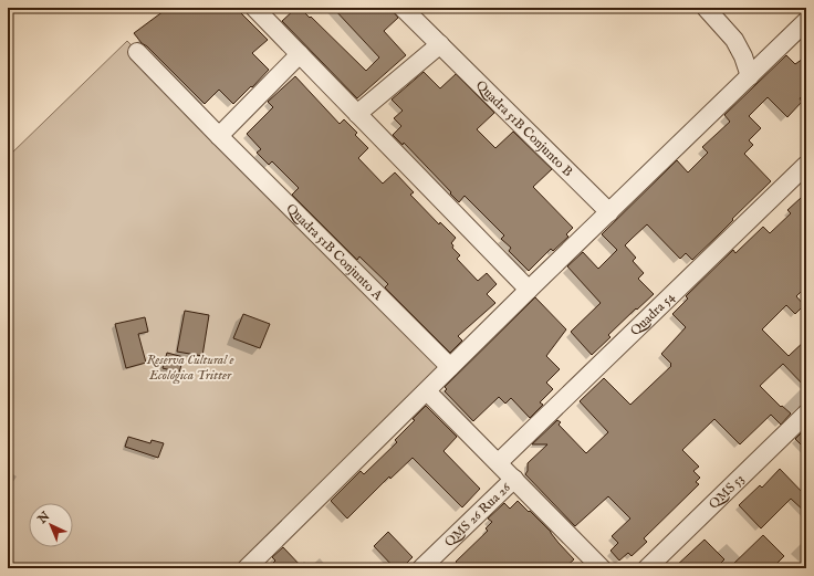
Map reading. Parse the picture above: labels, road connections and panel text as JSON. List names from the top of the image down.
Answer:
{
  "streets": {
    "street": [
      "Quadra 51B Conjunto B",
      "Quadra 51B Conjunto A",
      "Quadra 54",
      "QMS 53",
      "QMS 26 Rua 26"
    ]
  },
  "parks": ["Reserva Cultural e Ecológica Tritter"],
  "north": "top left"
}
